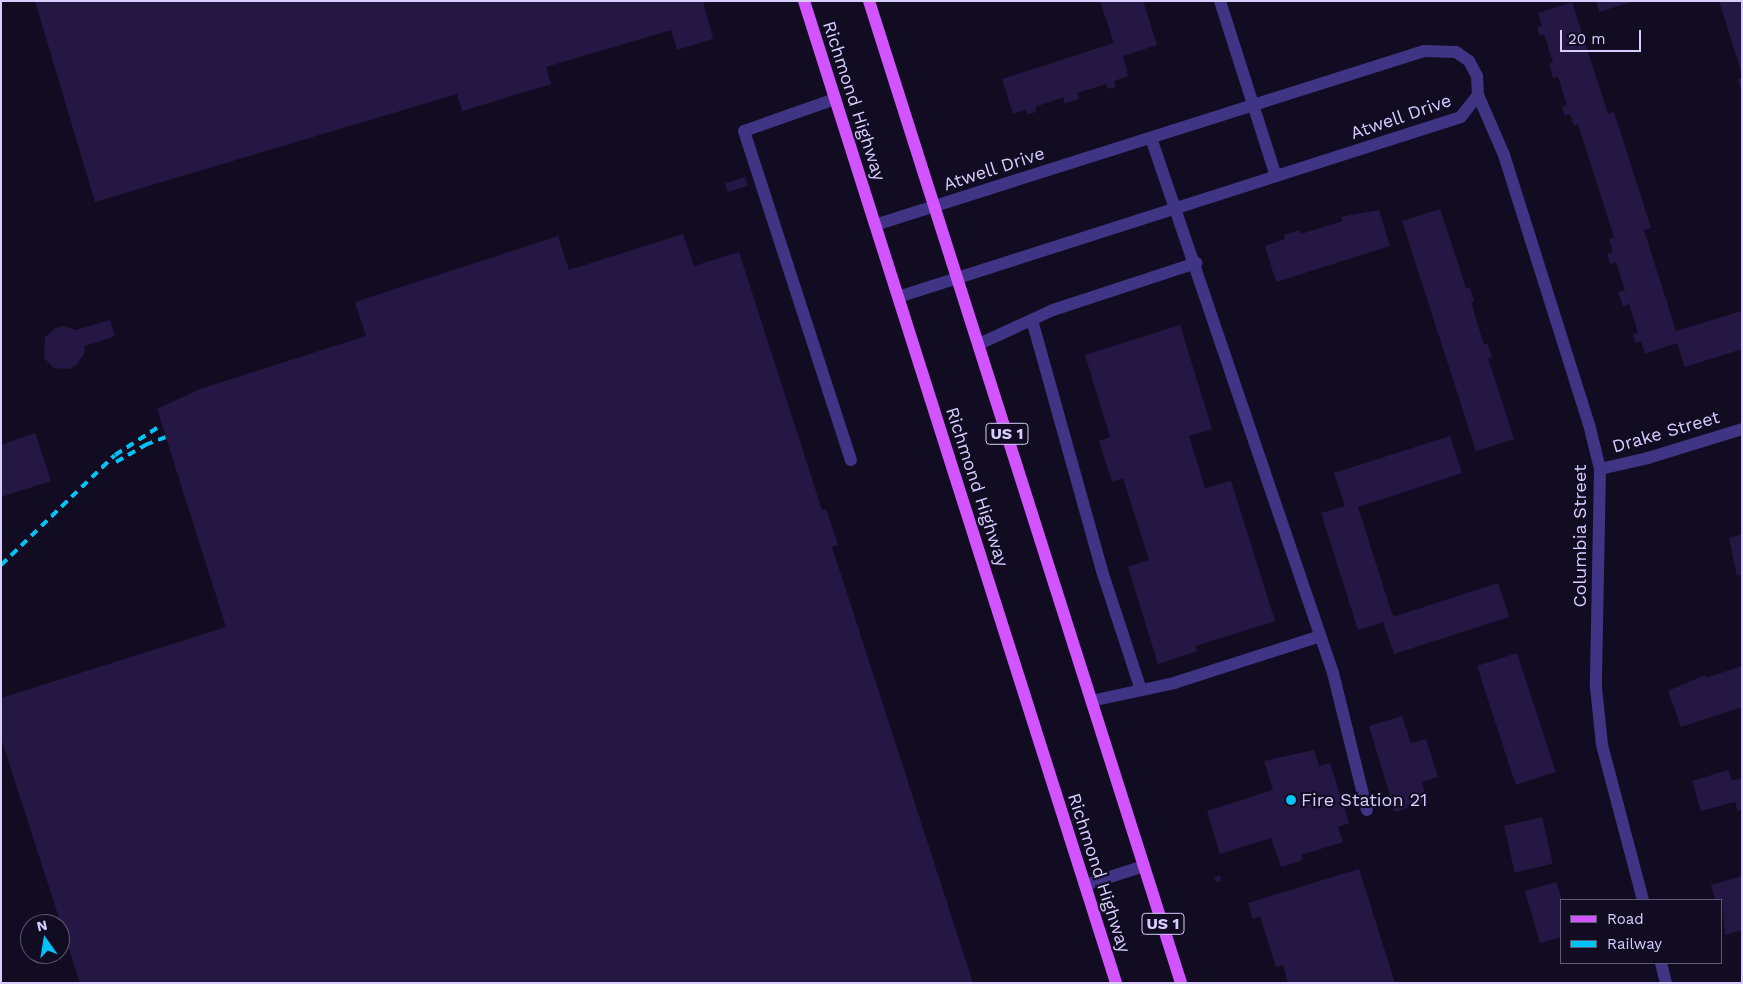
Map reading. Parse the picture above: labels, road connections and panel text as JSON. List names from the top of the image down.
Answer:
{
  "streets": {
    "main road": ["Richmond Highway", "US 1"],
    "street": ["Atwell Drive", "Drake Street", "Columbia Street"]
  },
  "crossings": [
    ["Richmond Highway", "Atwell Drive"],
    ["Atwell Drive", "US 1"],
    ["Atwell Drive", "Columbia Street"],
    ["Drake Street", "Columbia Street"]
  ],
  "places": ["Fire Station 21"],
  "legend": ["Road", "Railway"],
  "scale_bar": "20 m",
  "north": "top"
}
